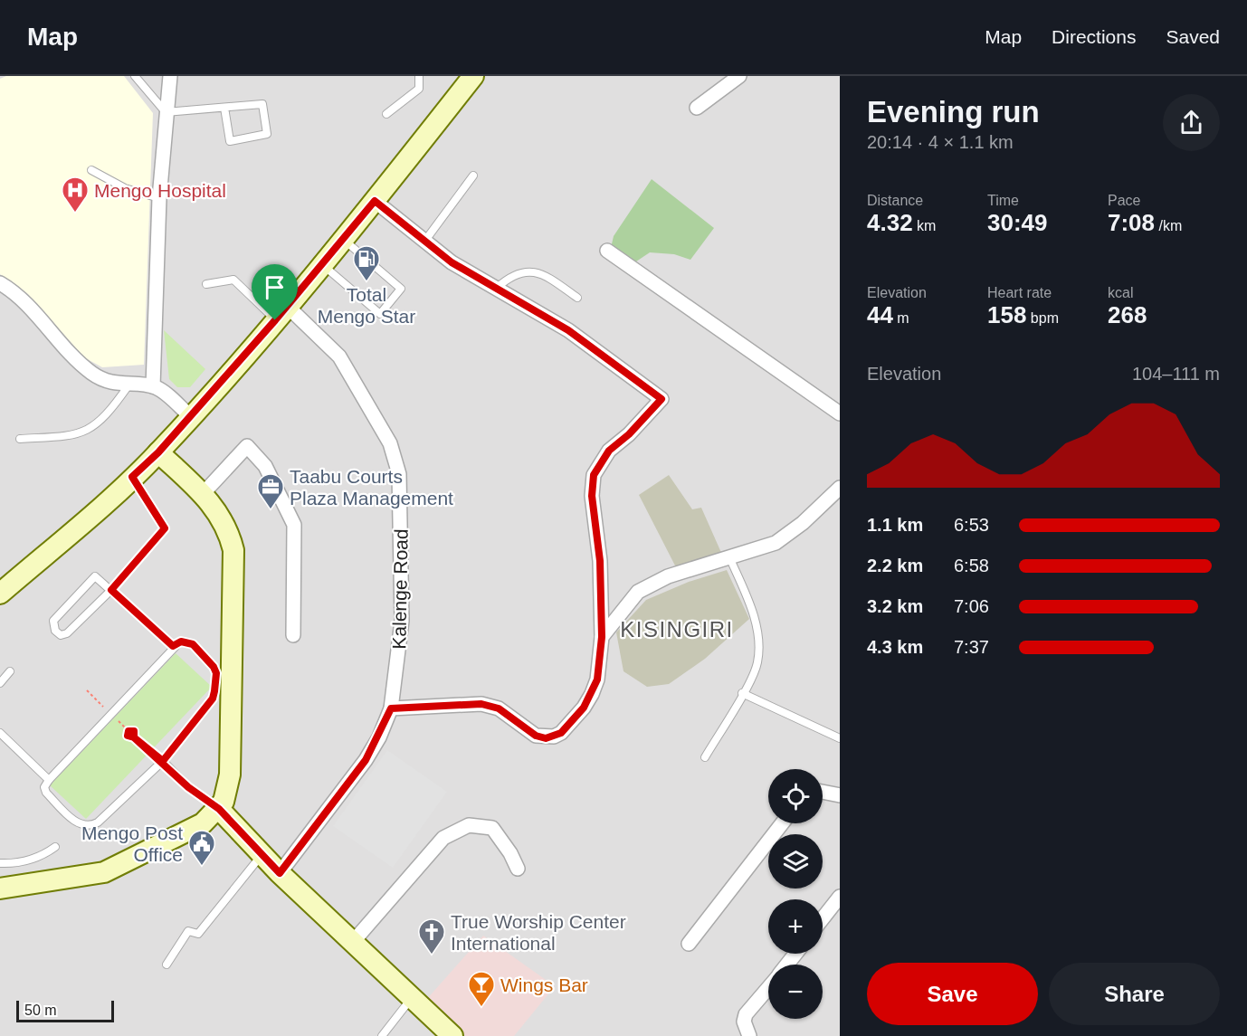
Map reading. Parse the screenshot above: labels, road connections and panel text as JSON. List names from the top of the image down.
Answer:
{
  "streets": {
    "street": ["Kalenge Road"]
  },
  "districts": ["KISINGIRI"],
  "places": {
    "hospital": ["Mengo Hospital"],
    "fuel station": ["Total Mengo Star"],
    "office": ["Taabu Courts Plaza Management"],
    "public building": ["Mengo Post Office"],
    "church": ["True Worship Center International"],
    "bar": ["Wings Bar"]
  },
  "scale_bar": "50 m",
  "page": {
    "header": "Map",
    "nav": ["Map", "Directions", "Saved"],
    "heading": ["Evening run", "20:14 · 4 × 1.1 km"],
    "stats": [
      ["Distance", "4.32 km"],
      ["Time", "30:49"],
      ["Pace", "7:08 /km"],
      ["Elevation", "44 m"],
      ["Heart rate", "158 bpm"],
      ["kcal", "268"]
    ],
    "chart": ["Elevation", "104–111 m"],
    "list": [
      {
        "name": "1.1 km",
        "note": "6:53"
      },
      {
        "name": "2.2 km",
        "note": "6:58"
      },
      {
        "name": "3.2 km",
        "note": "7:06"
      },
      {
        "name": "4.3 km",
        "note": "7:37"
      }
    ],
    "map_buttons": ["+", "−"],
    "buttons": ["Save", "Share"],
    "scale": "50 m"
  }
}
